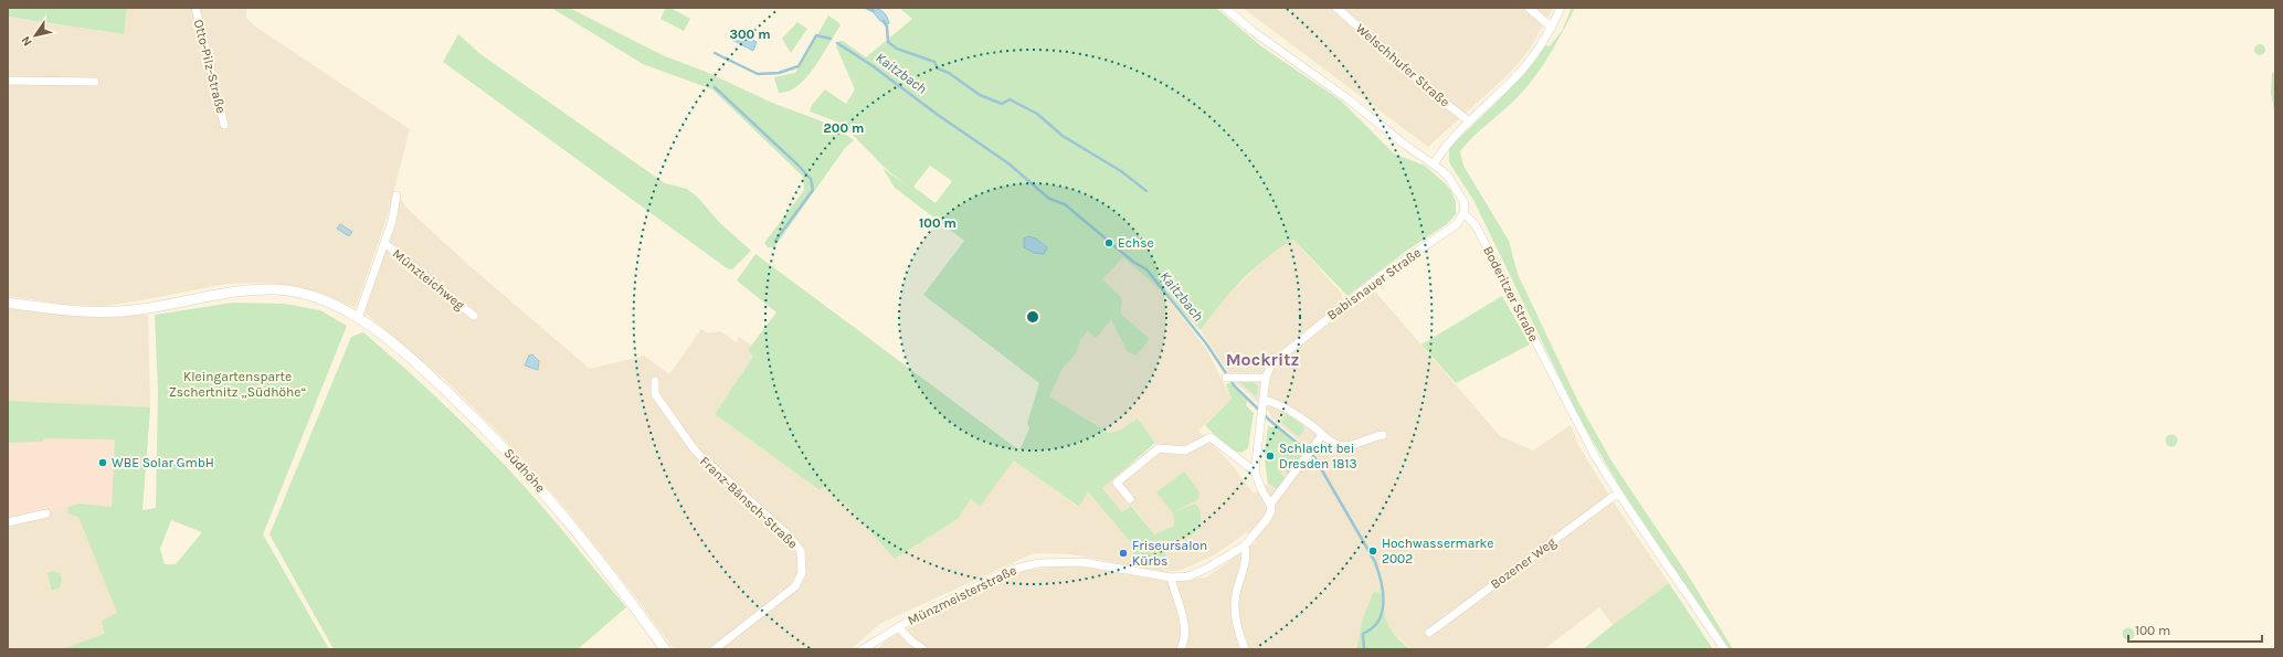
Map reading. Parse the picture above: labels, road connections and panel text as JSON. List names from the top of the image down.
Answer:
{
  "streets": {
    "street": [
      "Welschhufer Straße",
      "Otto-Pilz-Straße",
      "Münzteichweg",
      "Babisnauer Straße",
      "Boderitzer Straße",
      "Südhöhe",
      "Franz-Bänsch-Straße",
      "Bozener Weg",
      "Münzmeisterstraße"
    ]
  },
  "crossings": [
    ["Münzteichweg", "Südhöhe"],
    ["Babisnauer Straße", "Boderitzer Straße"],
    ["Boderitzer Straße", "Bozener Weg"]
  ],
  "districts": ["Mockritz"],
  "water": ["Kaitzbach"],
  "parks": ["Kleingartensparte Zschertnitz „Südhöhe“"],
  "places": [
    "Echse",
    "Schlacht bei Dresden 1813",
    "WBE Solar GmbH",
    "Hochwassermarke 2002",
    "Friseursalon Kürbs"
  ],
  "scale_bar": "100 m",
  "north": "bottom left",
  "rings": ["300 m", "200 m", "100 m"]
}
